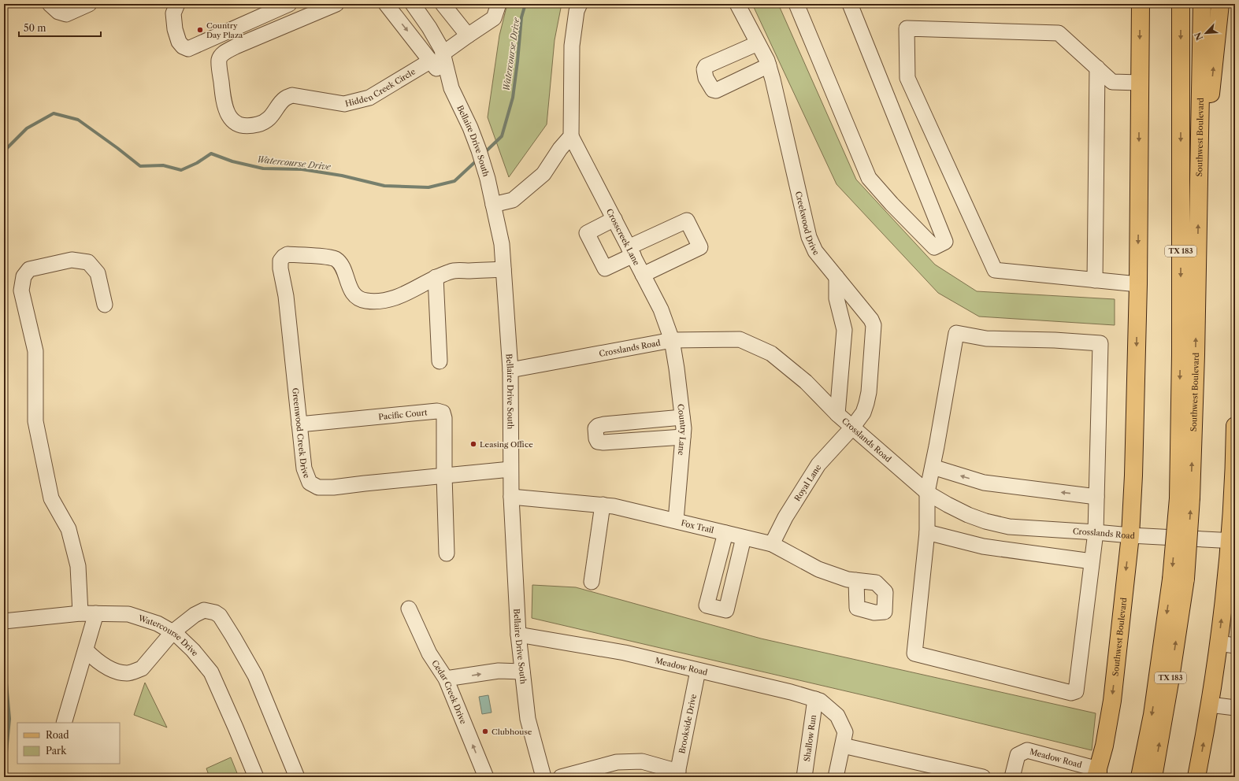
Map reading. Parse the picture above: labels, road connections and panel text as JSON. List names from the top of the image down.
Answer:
{
  "streets": {
    "main road": ["Southwest Boulevard", "TX 183"],
    "street": [
      "Hidden Creek Circle",
      "Bellaire Drive South",
      "Creekwood Drive",
      "Crosscreek Lane",
      "Crosslands Road",
      "Pacific Court",
      "Country Lane",
      "Greenwood Creek Drive",
      "Royal Lane",
      "Fox Trail",
      "Watercourse Drive",
      "Meadow Road",
      "Cedar Creek Drive",
      "Brookside Drive",
      "Shallow Run"
    ]
  },
  "crossings": [
    ["Hidden Creek Circle", "Bellaire Drive South"],
    ["Southwest Boulevard", "Crosslands Road"],
    ["Southwest Boulevard", "Meadow Road"],
    ["Bellaire Drive South", "Crosslands Road"],
    ["Bellaire Drive South", "Greenwood Creek Drive"],
    ["Bellaire Drive South", "Fox Trail"],
    ["Bellaire Drive South", "Meadow Road"],
    ["Creekwood Drive", "Crosslands Road"],
    ["Creekwood Drive", "Royal Lane"],
    ["Crosscreek Lane", "Crosslands Road"],
    ["Crosscreek Lane", "Country Lane"],
    ["Crosslands Road", "Country Lane"],
    ["Crosslands Road", "Royal Lane"],
    ["Pacific Court", "Greenwood Creek Drive"],
    ["Country Lane", "Fox Trail"],
    ["Royal Lane", "Fox Trail"],
    ["Meadow Road", "Brookside Drive"],
    ["Meadow Road", "Shallow Run"]
  ],
  "one_way": ["Cedar Creek Drive"],
  "water": ["Watercourse Drive"],
  "places": ["Country Day Plaza", "Leasing Office", "Clubhouse"],
  "legend": ["Road", "Park"],
  "scale_bar": "50 m",
  "north": "bottom left"
}
